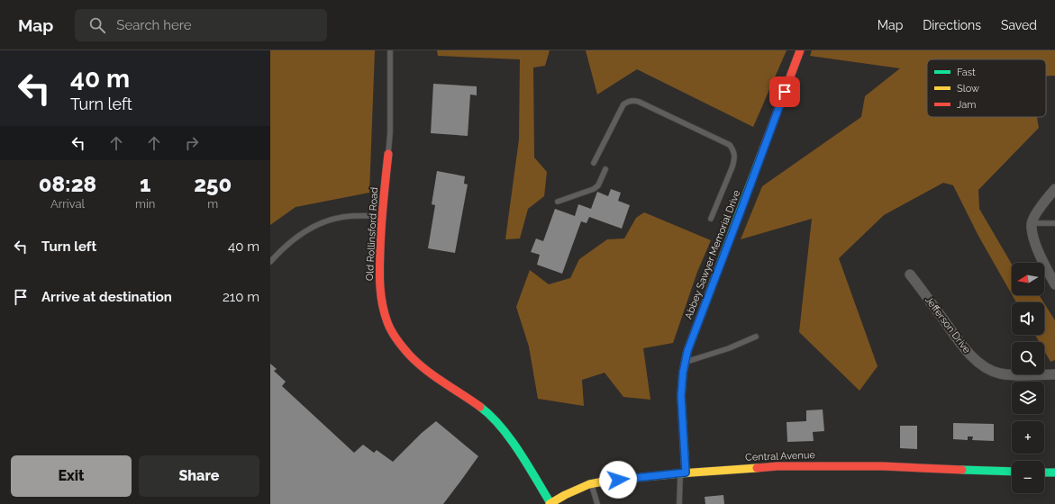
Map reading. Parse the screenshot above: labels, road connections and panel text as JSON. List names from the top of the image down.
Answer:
{
  "streets": {
    "street": [
      "Old Rollinsford Road",
      "Abbey Sawyer Memorial Drive",
      "Jefferson Drive",
      "Central Avenue"
    ]
  },
  "crossings": [
    ["Old Rollinsford Road", "Central Avenue"],
    ["Abbey Sawyer Memorial Drive", "Central Avenue"]
  ],
  "legend": ["Fast", "Slow", "Jam"],
  "north": "left",
  "page": {
    "header": "Map",
    "search": "Search here",
    "nav": ["Map", "Directions", "Saved"],
    "turn": ["40 m", "Turn left"],
    "eta": [
      "08:28",
      "Arrival",
      "1",
      "min",
      "250",
      "m"
    ],
    "list": [
      {
        "name": "Turn left",
        "value": "40 m"
      },
      {
        "name": "Arrive at destination",
        "value": "210 m"
      }
    ],
    "map_buttons": ["+", "−"],
    "buttons": ["Exit", "Share"]
  }
}
